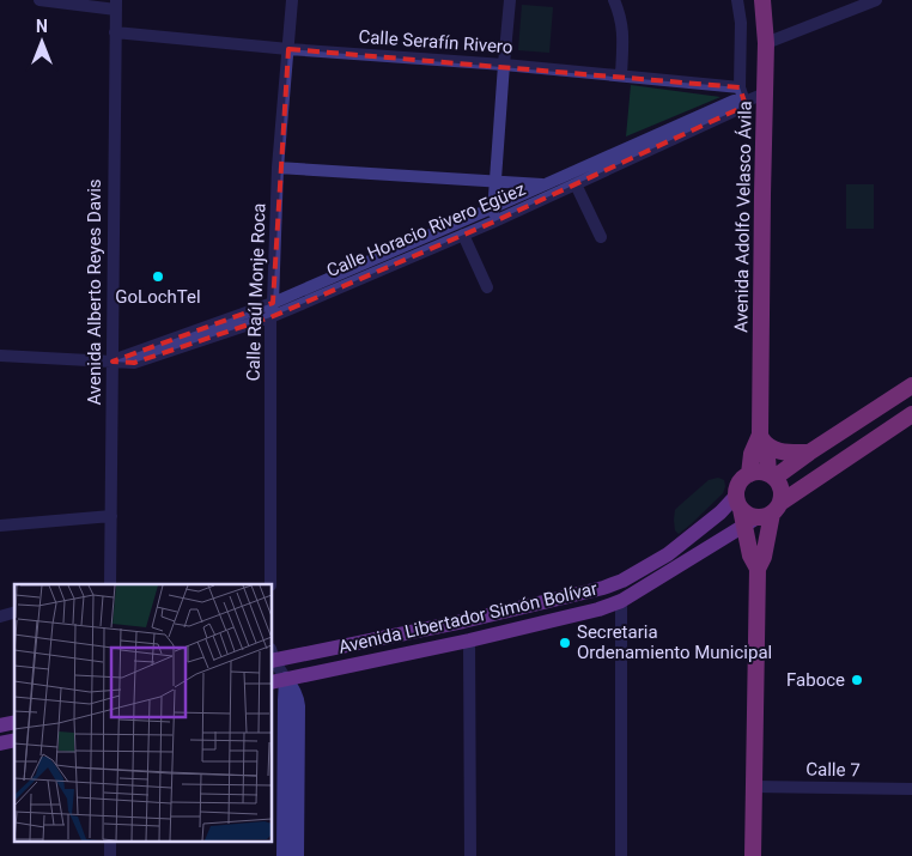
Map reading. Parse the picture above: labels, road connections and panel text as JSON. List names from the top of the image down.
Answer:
{
  "streets": {
    "highway": ["Avenida Adolfo Velasco Ávila"],
    "main road": ["Avenida Libertador Simón Bolívar"],
    "street": [
      "Calle Serafín Rivero",
      "Calle Horacio Rivero Egüez",
      "Avenida Alberto Reyes Davis",
      "Calle Raúl Monje Roca",
      "Calle 7"
    ]
  },
  "crossings": [
    ["Calle Serafín Rivero", "Avenida Alberto Reyes Davis"],
    ["Calle Serafín Rivero", "Calle Raúl Monje Roca"],
    ["Avenida Adolfo Velasco Ávila", "Calle Horacio Rivero Egüez"],
    ["Avenida Adolfo Velasco Ávila", "Avenida Libertador Simón Bolívar"],
    ["Calle Horacio Rivero Egüez", "Avenida Alberto Reyes Davis"],
    ["Calle Horacio Rivero Egüez", "Calle Raúl Monje Roca"]
  ],
  "places": ["GoLochTel", "Secretaria Ordenamiento Municipal", "Faboce"],
  "north": "top"
}
